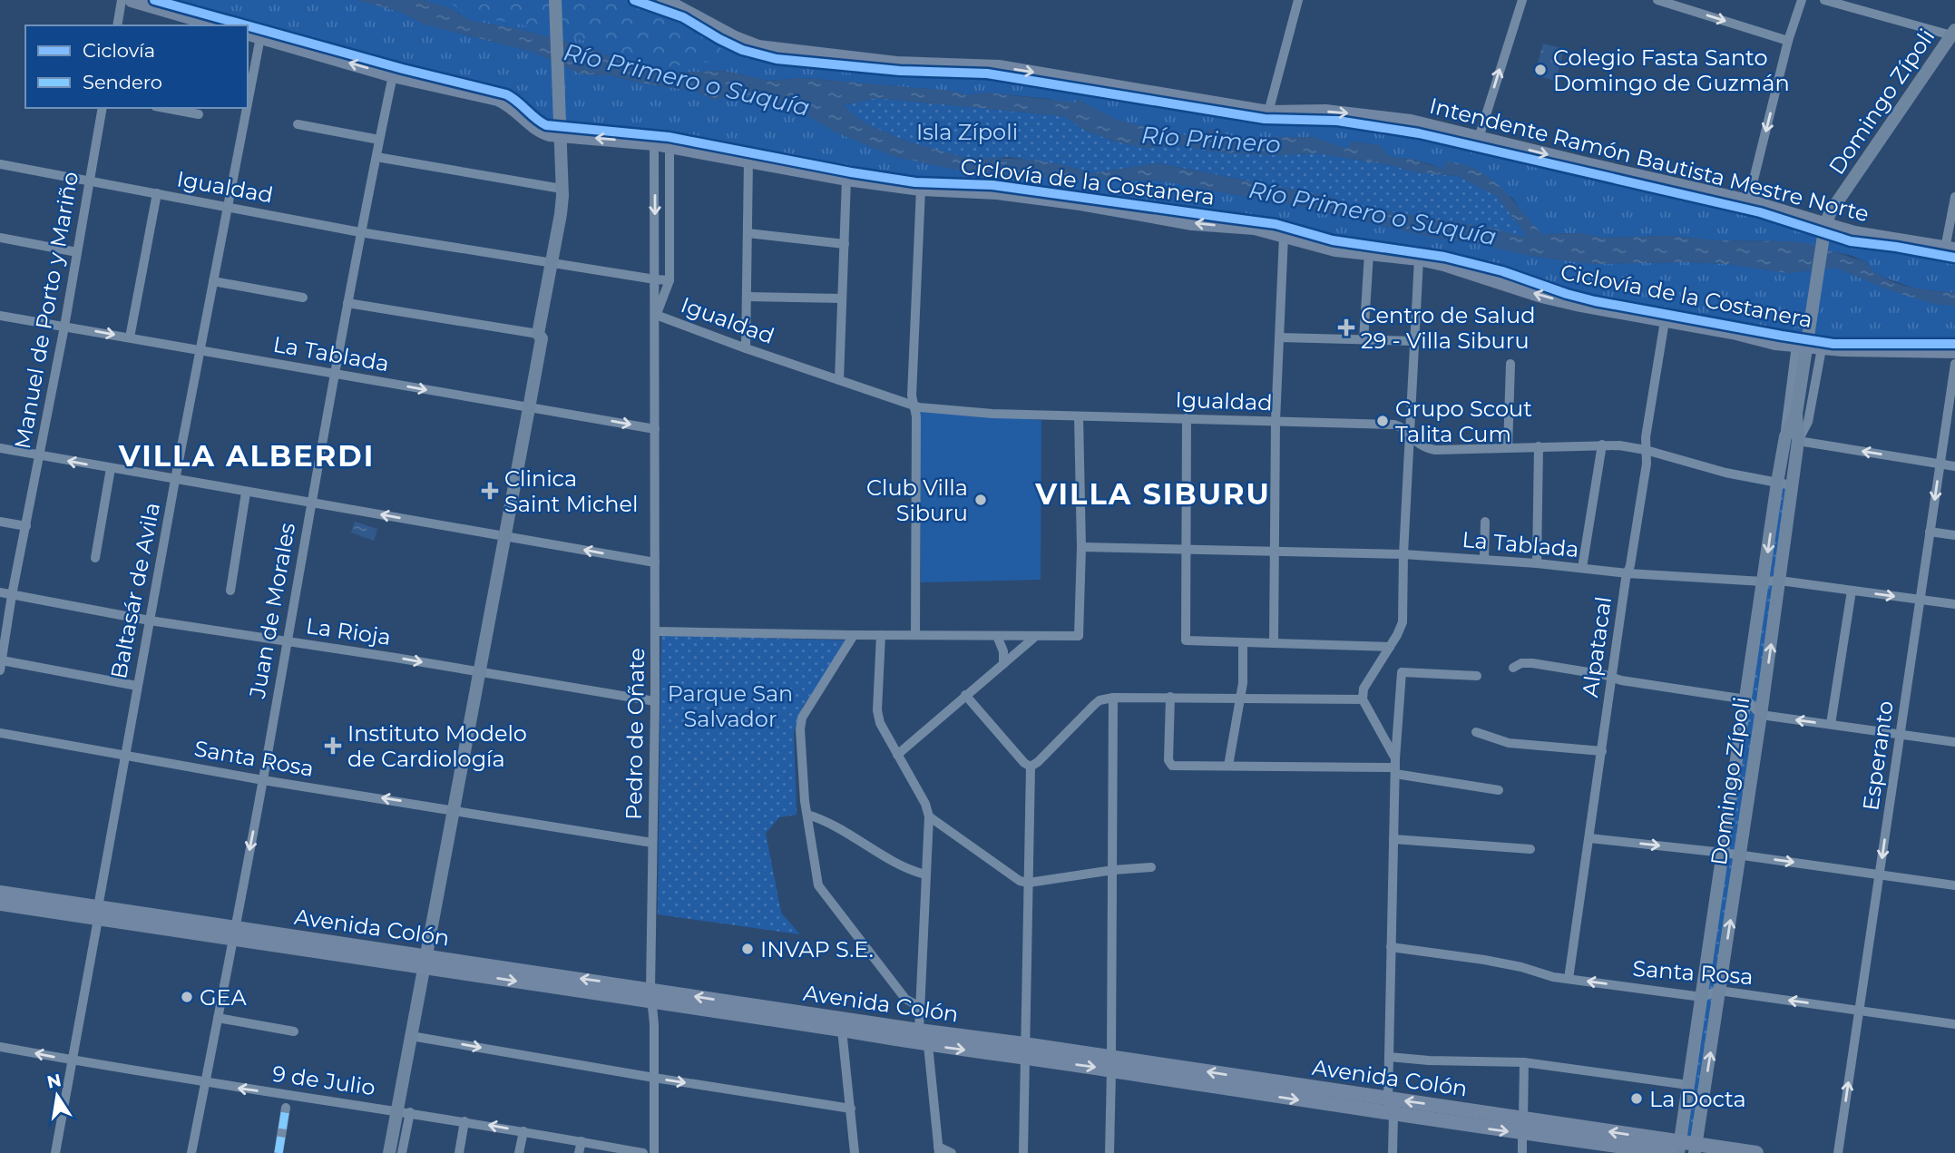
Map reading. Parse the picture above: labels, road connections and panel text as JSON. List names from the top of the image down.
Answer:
{
  "streets": {
    "main road": ["Domingo Zípoli", "Intendente Ramón Bautista Mestre Norte", "Avenida Colón"],
    "street": [
      "Igualdad",
      "Manuel de Porto y Mariño",
      "La Tablada",
      "Baltasár de Avila",
      "Juan de Morales",
      "La Rioja",
      "Alpatacal",
      "Pedro de Oñate",
      "Esperanto",
      "Santa Rosa",
      "9 de Julio"
    ],
    "cycle path": ["Ciclovía de la Costanera"]
  },
  "crossings": [
    ["Domingo Zípoli", "Intendente Ramón Bautista Mestre Norte"],
    ["Domingo Zípoli", "Igualdad"],
    ["Domingo Zípoli", "La Tablada"],
    ["Domingo Zípoli", "Santa Rosa"],
    ["Domingo Zípoli", "Avenida Colón"],
    ["Igualdad", "Manuel de Porto y Mariño"],
    ["Igualdad", "Baltasár de Avila"],
    ["Igualdad", "Juan de Morales"],
    ["Igualdad", "Alpatacal"],
    ["Igualdad", "Pedro de Oñate"],
    ["Manuel de Porto y Mariño", "La Tablada"],
    ["Manuel de Porto y Mariño", "La Rioja"],
    ["La Tablada", "Baltasár de Avila"],
    ["La Tablada", "Juan de Morales"],
    ["La Tablada", "Alpatacal"],
    ["La Tablada", "Pedro de Oñate"],
    ["La Tablada", "Esperanto"],
    ["Baltasár de Avila", "La Rioja"],
    ["Baltasár de Avila", "Santa Rosa"],
    ["Baltasár de Avila", "Avenida Colón"],
    ["Baltasár de Avila", "9 de Julio"],
    ["Juan de Morales", "La Rioja"],
    ["Juan de Morales", "Santa Rosa"],
    ["Juan de Morales", "Avenida Colón"],
    ["Juan de Morales", "9 de Julio"],
    ["La Rioja", "Pedro de Oñate"],
    ["Alpatacal", "Santa Rosa"],
    ["Pedro de Oñate", "Santa Rosa"],
    ["Pedro de Oñate", "Avenida Colón"],
    ["Esperanto", "Santa Rosa"]
  ],
  "one_way": ["Santa Rosa"],
  "districts": ["VILLA ALBERDI", "VILLA SIBURU"],
  "water": ["Río Primero o Suquía", "Río Primero"],
  "parks": ["Isla Zípoli", "Parque San Salvador"],
  "places": {
    "other": [
      "Colegio Fasta Santo Domingo de Guzmán",
      "Grupo Scout Talita Cum",
      "Club Villa Siburu",
      "INVAP S.E.",
      "GEA",
      "La Docta"
    ],
    "health": ["Centro de Salud 29 - Villa Siburu", "Clinica Saint Michel", "Instituto Modelo de Cardiología"]
  },
  "legend": ["Ciclovía", "Sendero"],
  "north": "top"
}
